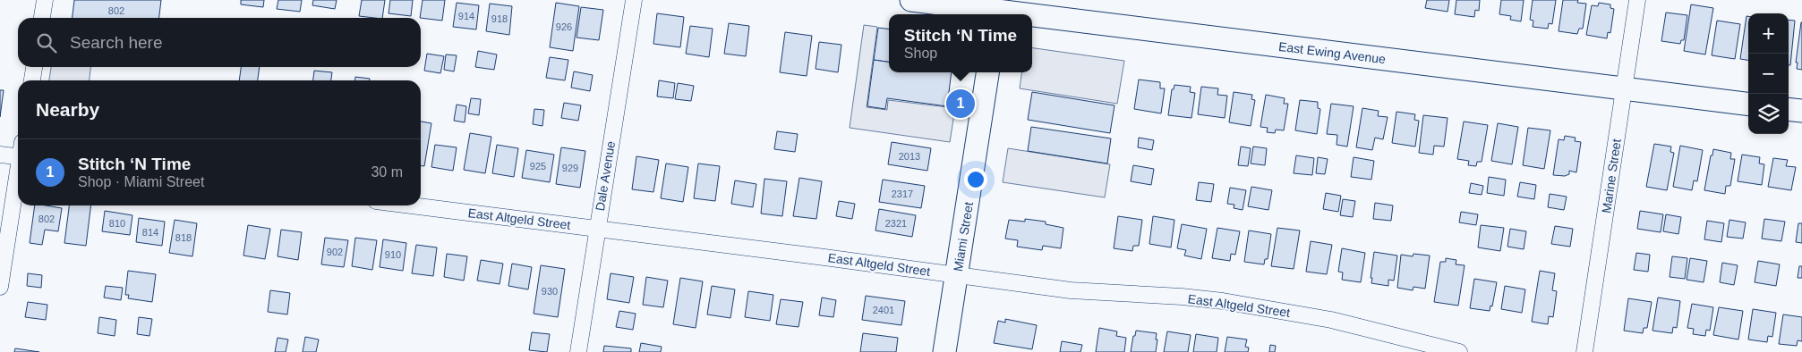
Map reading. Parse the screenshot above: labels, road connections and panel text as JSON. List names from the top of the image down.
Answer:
{
  "streets": {
    "street": [
      "East Ewing Avenue",
      "Dale Avenue",
      "Marine Street",
      "East Altgeld Street",
      "Miami Street"
    ]
  },
  "crossings": [
    ["East Ewing Avenue", "Marine Street"],
    ["Dale Avenue", "East Altgeld Street"],
    ["East Altgeld Street", "Miami Street"]
  ],
  "house_numbers": [
    "802",
    "914",
    "918",
    "926",
    "2013",
    "925",
    "929",
    "2317",
    "802",
    "810",
    "2321",
    "814",
    "818",
    "902",
    "910",
    "930",
    "2401"
  ],
  "page": {
    "map_buttons": ["+", "−"],
    "popup": ["Stitch ‘N Time", "Shop"],
    "search": "Search here",
    "heading": "Nearby",
    "pins": "1",
    "list": [
      {
        "mark": "1",
        "name": "Stitch ‘N Time",
        "note": "Shop · Miami Street",
        "value": "30 m"
      }
    ]
  }
}
